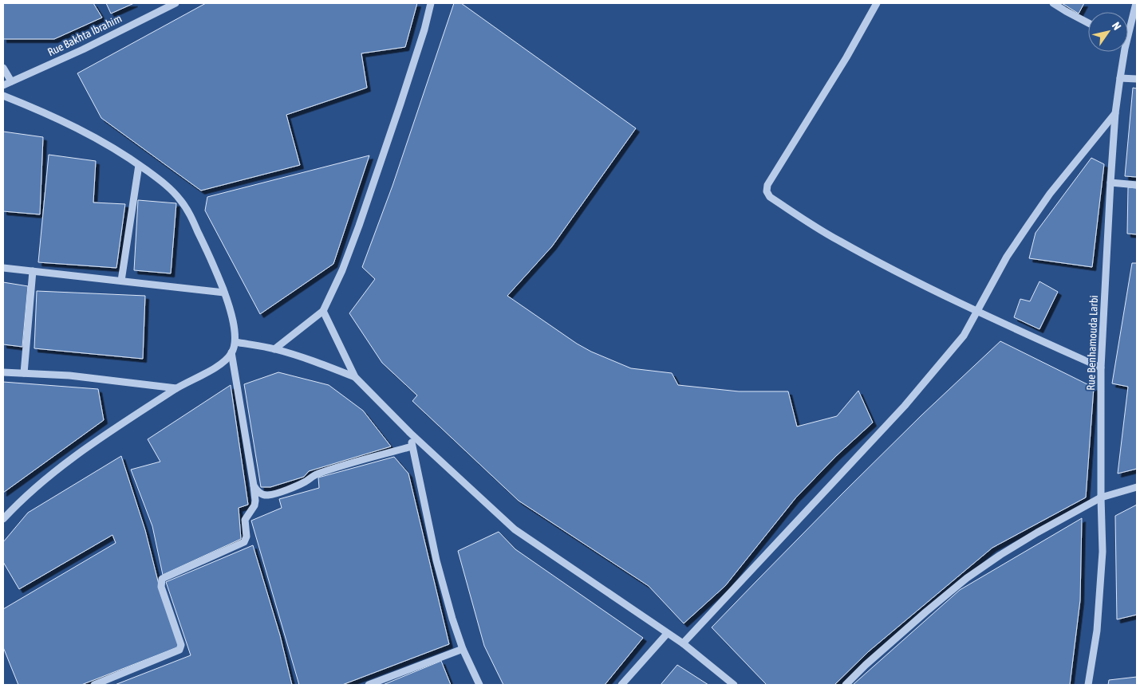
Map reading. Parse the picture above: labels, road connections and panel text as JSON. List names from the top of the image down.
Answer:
{
  "streets": {
    "street": ["Rue Bakhta Ibrahim", "Rue Benhamouda Larbi"]
  },
  "north": "top right"
}
